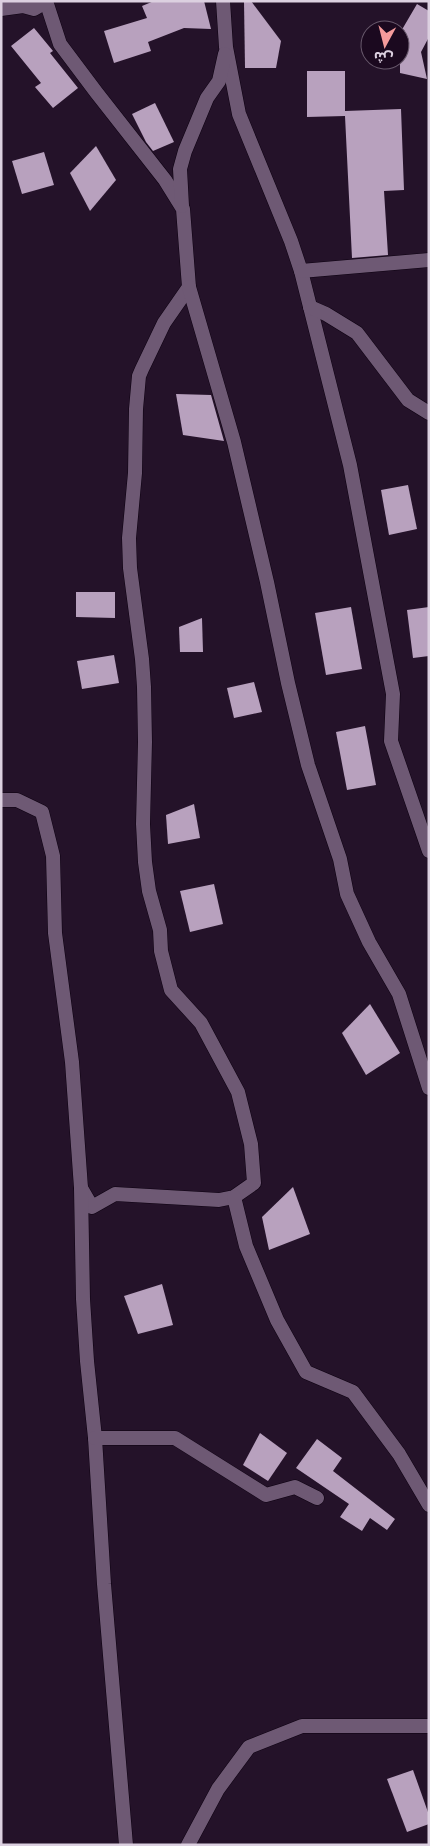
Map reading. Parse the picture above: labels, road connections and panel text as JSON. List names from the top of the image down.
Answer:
{
  "north": "bottom"
}
